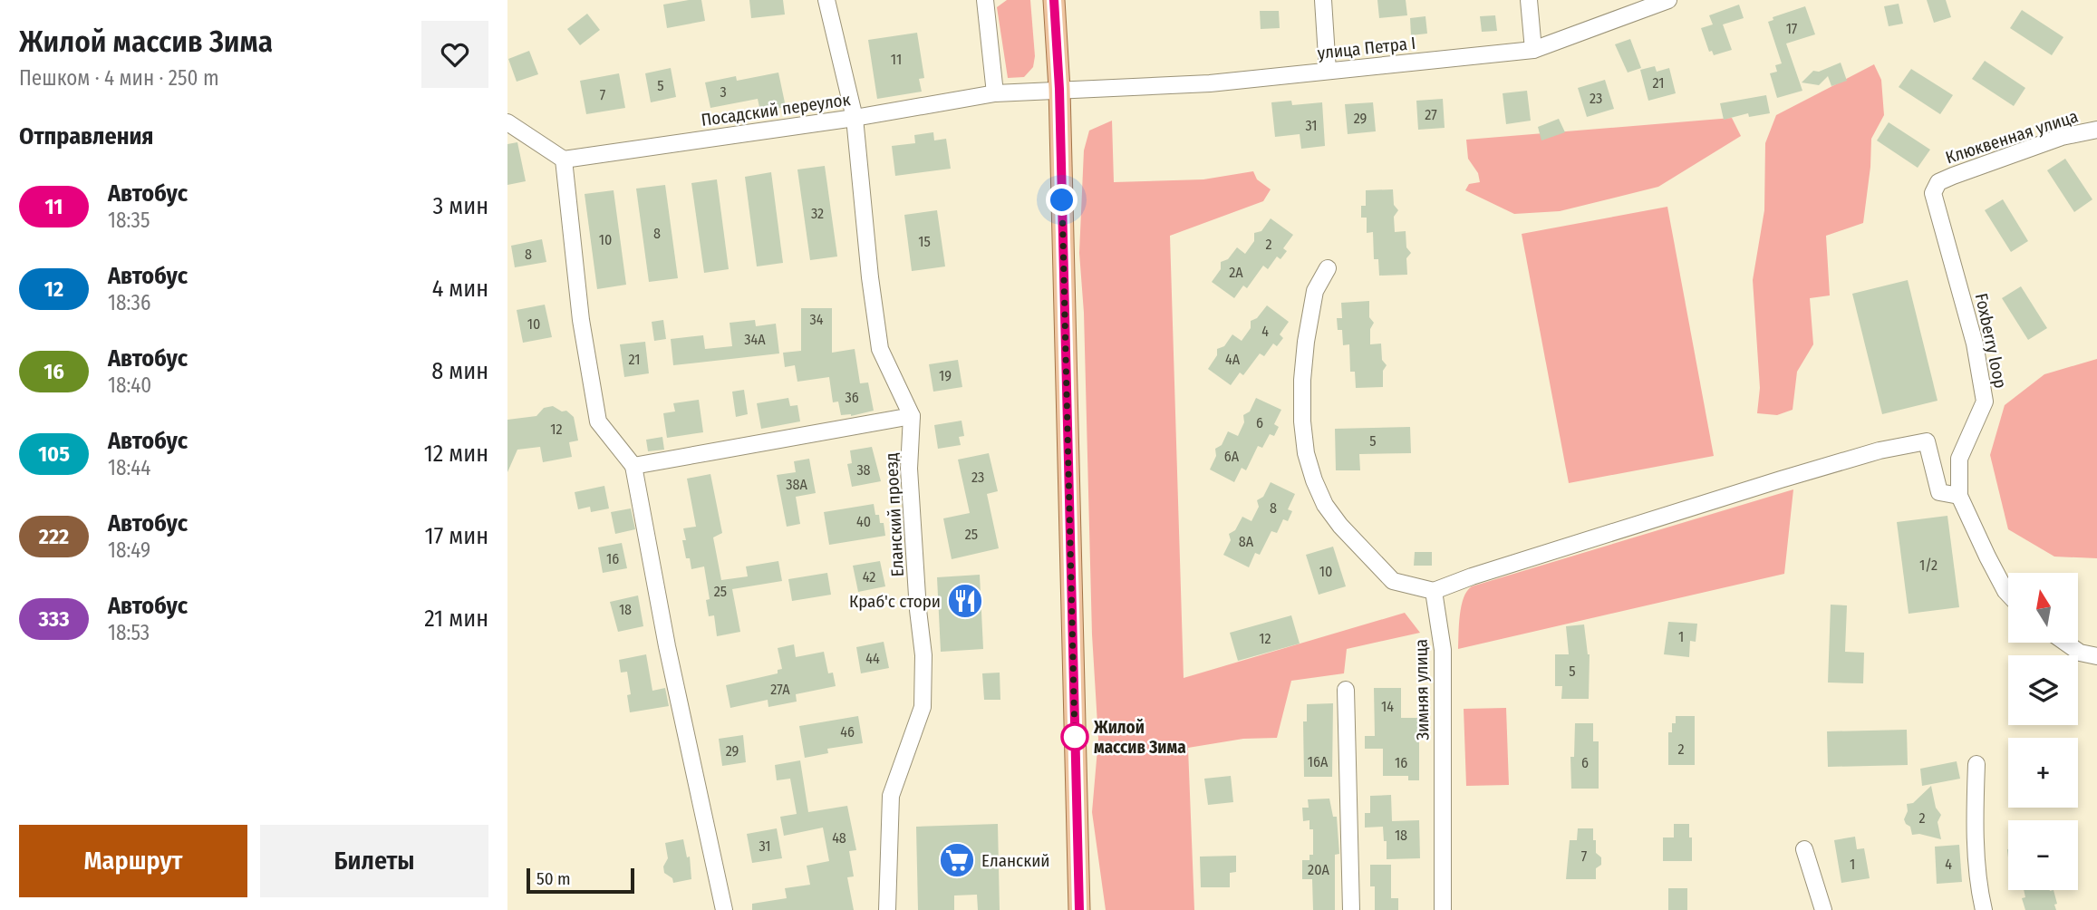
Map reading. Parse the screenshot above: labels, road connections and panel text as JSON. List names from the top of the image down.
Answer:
{
  "streets": {
    "street": [
      "улица Петра I",
      "Посадский переулок",
      "Клюквенная улица",
      "Foxberry loop",
      "Еланский проезд",
      "Зимняя улица"
    ]
  },
  "crossings": [
    ["улица Петра I", "Посадский переулок"],
    ["Клюквенная улица", "Foxberry loop"]
  ],
  "places": {
    "restaurant": ["Краб'с стори"],
    "other": ["Жилой массив Зима"],
    "supermarket": ["Еланский"]
  },
  "lines": ["bus line 11"],
  "house_numbers": [
    "17",
    "11",
    "21",
    "5",
    "3",
    "7",
    "23",
    "27",
    "29",
    "31",
    "32",
    "8",
    "10",
    "15",
    "2",
    "8",
    "2А",
    "34",
    "10",
    "4",
    "34А",
    "21",
    "4А",
    "19",
    "36",
    "6",
    "12",
    "5",
    "6А",
    "38",
    "23",
    "38А",
    "8",
    "40",
    "25",
    "8А",
    "16",
    "1/2",
    "10",
    "42",
    "25",
    "18",
    "1",
    "12",
    "44",
    "5",
    "27А",
    "14",
    "46",
    "2",
    "29",
    "16А",
    "16",
    "6",
    "2",
    "18",
    "48",
    "31",
    "7",
    "1",
    "4",
    "20А"
  ],
  "scale_bar": "50 m",
  "north": "top",
  "page": {
    "heading": [
      ["Жилой массив Зима", "Пешком · 4 мин · 250 m"],
      "Отправления"
    ],
    "list": [
      {
        "mark": "11",
        "name": "Автобус",
        "note": "18:35",
        "value": "3 мин"
      },
      {
        "mark": "12",
        "name": "Автобус",
        "note": "18:36",
        "value": "4 мин"
      },
      {
        "mark": "16",
        "name": "Автобус",
        "note": "18:40",
        "value": "8 мин"
      },
      {
        "mark": "105",
        "name": "Автобус",
        "note": "18:44",
        "value": "12 мин"
      },
      {
        "mark": "222",
        "name": "Автобус",
        "note": "18:49",
        "value": "17 мин"
      },
      {
        "mark": "333",
        "name": "Автобус",
        "note": "18:53",
        "value": "21 мин"
      }
    ],
    "map_buttons": ["+", "−"],
    "buttons": ["Маршрут", "Билеты"],
    "scale": "50 m"
  }
}
